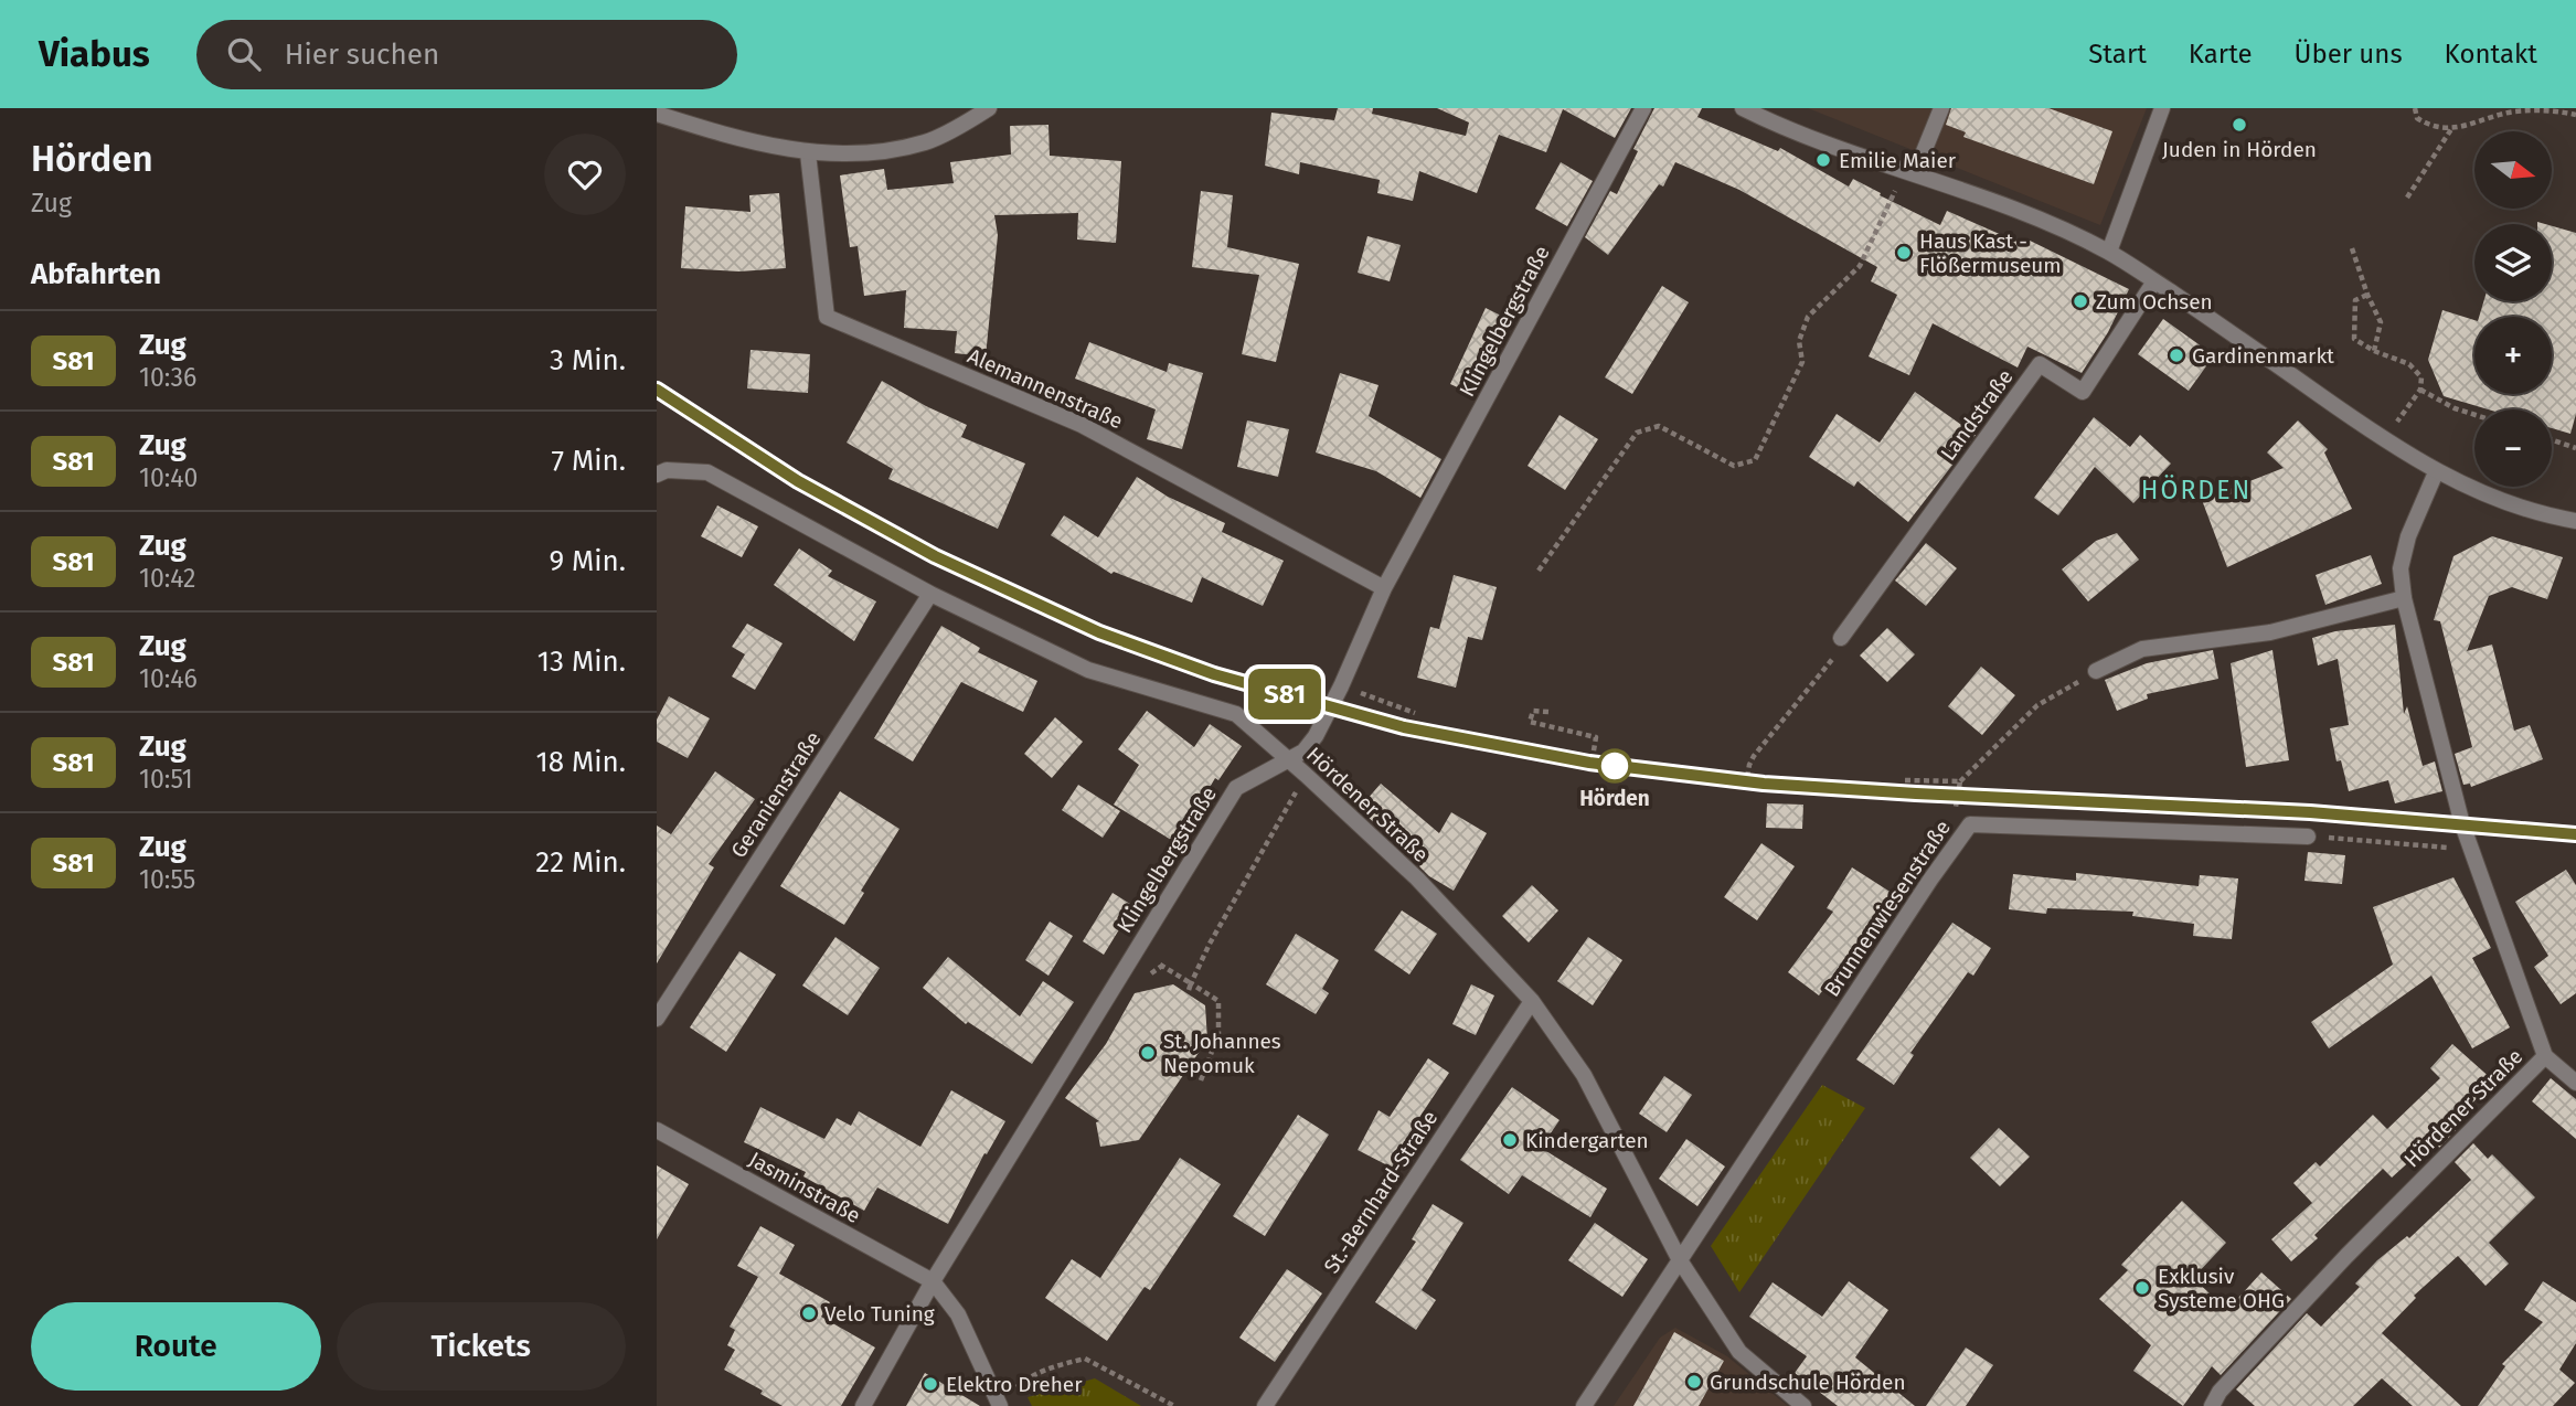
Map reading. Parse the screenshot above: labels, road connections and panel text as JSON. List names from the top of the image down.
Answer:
{
  "streets": {
    "street": [
      "Klingelbergstraße",
      "Alemannenstraße",
      "Landstraße",
      "Geranienstraße",
      "Hördener Straße",
      "Brunnenwiesenstraße",
      "Jasminstraße",
      "St.-Bernhard-Straße"
    ]
  },
  "crossings": [
    ["Klingelbergstraße", "Alemannenstraße"],
    ["Klingelbergstraße", "Hördener Straße"],
    ["Klingelbergstraße", "Jasminstraße"],
    ["Geranienstraße", "Hördener Straße"],
    ["Hördener Straße", "Brunnenwiesenstraße"],
    ["Hördener Straße", "St.-Bernhard-Straße"]
  ],
  "districts": ["HÖRDEN"],
  "places": [
    "Juden in Hörden",
    "Emilie Maier",
    "Haus Kast - Flößermuseum",
    "Zum Ochsen",
    "Gardinenmarkt",
    "Hörden",
    "St. Johannes Nepomuk",
    "Kindergarten",
    "Exklusiv Systeme OHG",
    "Velo Tuning",
    "Grundschule Hörden",
    "Elektro Dreher"
  ],
  "north": "right",
  "page": {
    "header": "Viabus",
    "search": "Hier suchen",
    "nav": [
      "Start",
      "Karte",
      "Über uns",
      "Kontakt"
    ],
    "heading": [
      ["Hörden", "Zug"],
      "Abfahrten"
    ],
    "on_map": "S81",
    "map_buttons": ["+", "−"],
    "list": [
      {
        "mark": "S81",
        "name": "Zug",
        "note": "10:36",
        "value": "3 Min."
      },
      {
        "mark": "S81",
        "name": "Zug",
        "note": "10:40",
        "value": "7 Min."
      },
      {
        "mark": "S81",
        "name": "Zug",
        "note": "10:42",
        "value": "9 Min."
      },
      {
        "mark": "S81",
        "name": "Zug",
        "note": "10:46",
        "value": "13 Min."
      },
      {
        "mark": "S81",
        "name": "Zug",
        "note": "10:51",
        "value": "18 Min."
      },
      {
        "mark": "S81",
        "name": "Zug",
        "note": "10:55",
        "value": "22 Min."
      }
    ],
    "buttons": ["Route", "Tickets"]
  }
}
